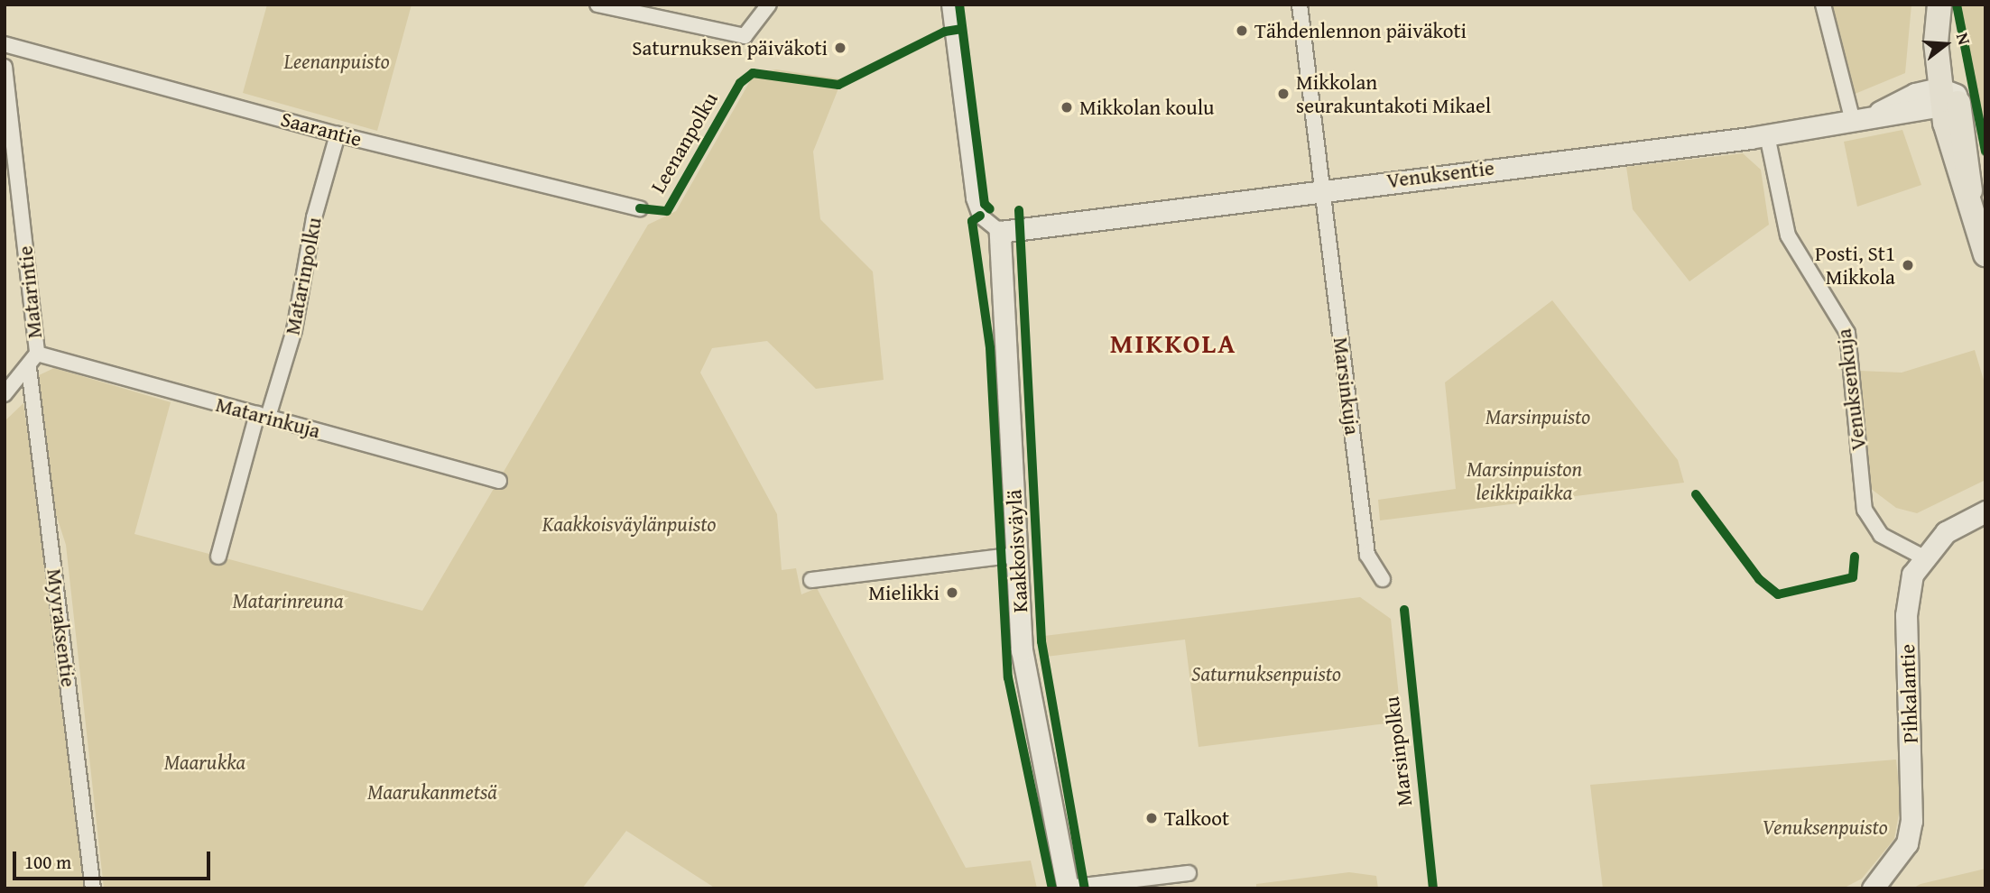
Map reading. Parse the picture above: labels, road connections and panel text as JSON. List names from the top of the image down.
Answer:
{
  "streets": {
    "street": [
      "Saarantie",
      "Venuksentie",
      "Matarinpolku",
      "Matarintie",
      "Marsinkuja",
      "Venuksenkuja",
      "Matarinkuja",
      "Kaakkoisväylä",
      "Myyraksentie",
      "Pihkalantie"
    ],
    "cycle path": ["Leenanpolku", "Marsinpolku"]
  },
  "crossings": [
    ["Saarantie", "Matarinpolku"],
    ["Venuksentie", "Marsinkuja"],
    ["Venuksentie", "Venuksenkuja"],
    ["Venuksentie", "Kaakkoisväylä"],
    ["Matarinpolku", "Matarinkuja"],
    ["Matarintie", "Matarinkuja"],
    ["Matarintie", "Myyraksentie"],
    ["Venuksenkuja", "Pihkalantie"]
  ],
  "districts": ["MIKKOLA"],
  "parks": [
    "Leenanpuisto",
    "Marsinpuisto",
    "Marsinpuiston leikkipaikka",
    "Kaakkoisväylänpuisto",
    "Matarinreuna",
    "Saturnuksenpuisto",
    "Maarukka",
    "Maarukanmetsä",
    "Venuksenpuisto"
  ],
  "places": [
    "Tähdenlennon päiväkoti",
    "Saturnuksen päiväkoti",
    "Mikkolan seurakuntakoti Mikael",
    "Mikkolan koulu",
    "Posti, St1 Mikkola",
    "Mielikki",
    "Talkoot"
  ],
  "scale_bar": "100 m",
  "north": "right"
}
